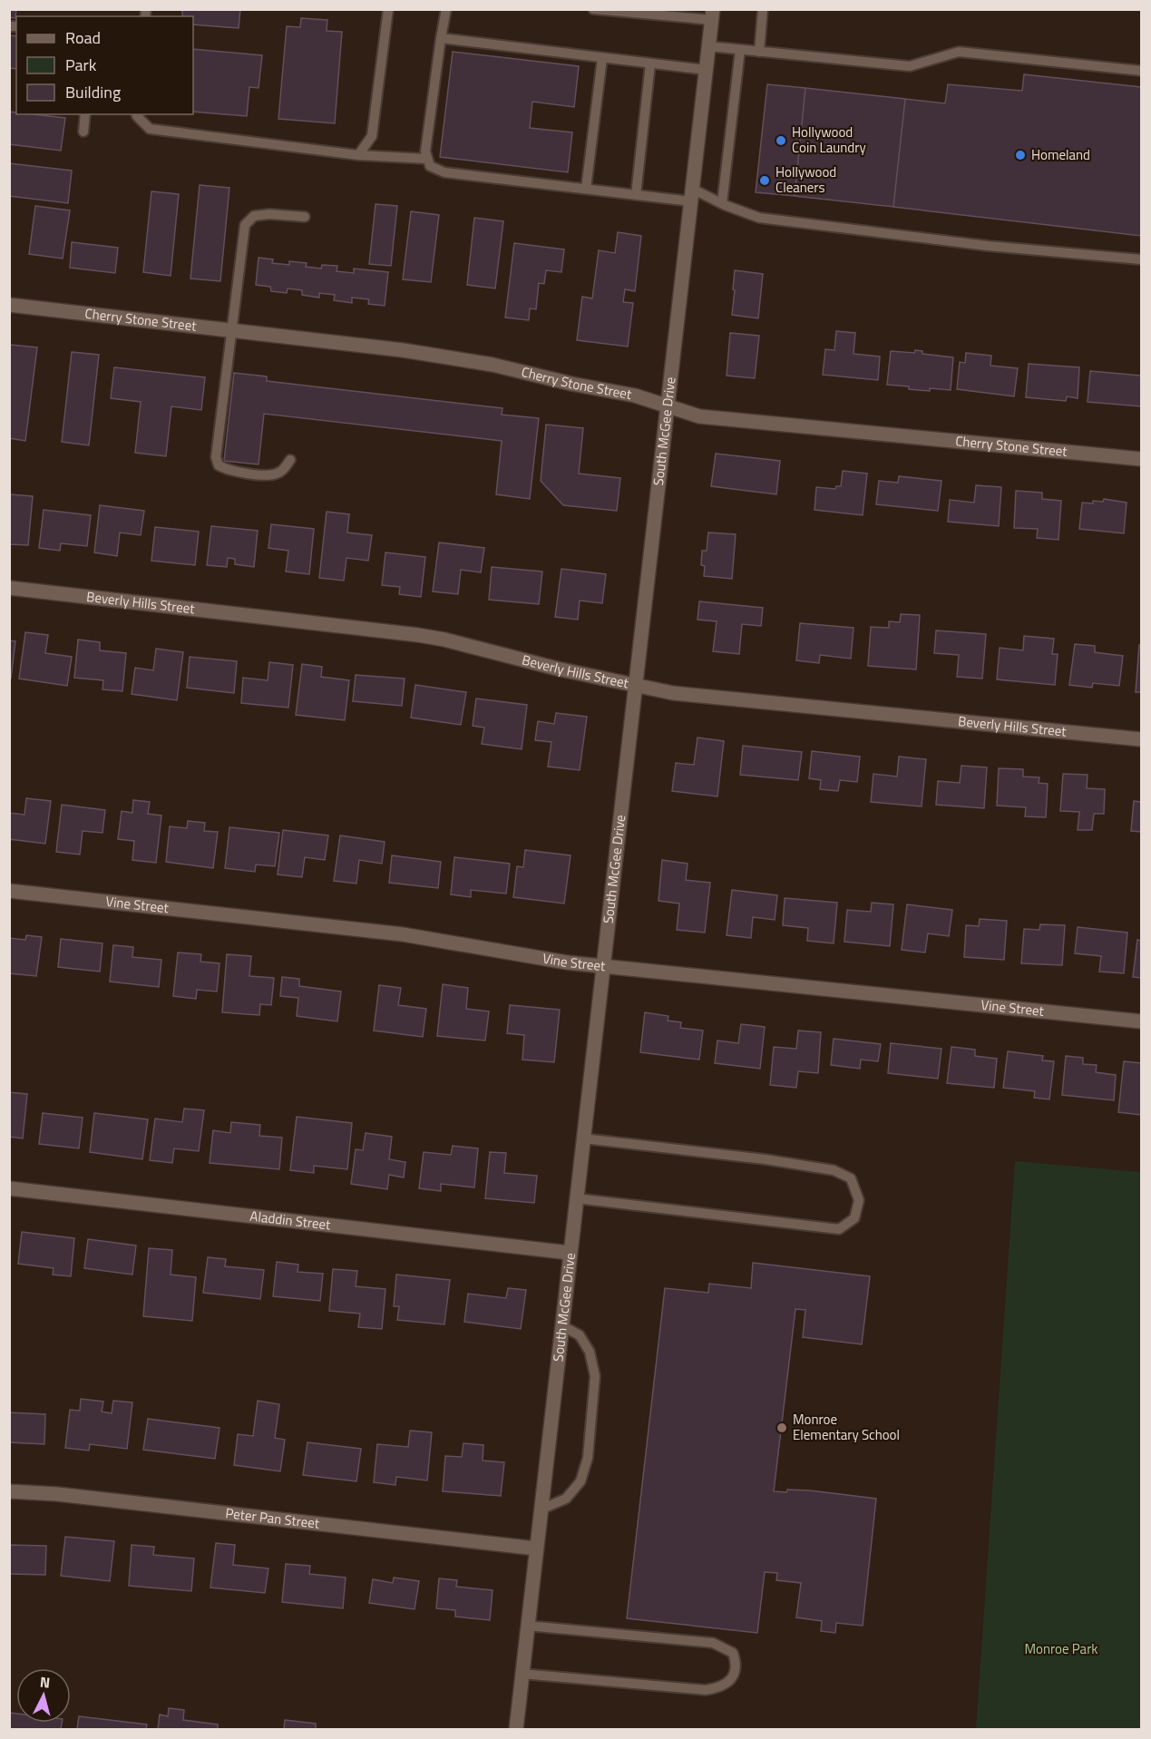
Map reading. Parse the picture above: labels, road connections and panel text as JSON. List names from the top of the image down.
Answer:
{
  "streets": {
    "street": [
      "Cherry Stone Street",
      "South McGee Drive",
      "Beverly Hills Street",
      "Vine Street",
      "Aladdin Street",
      "Peter Pan Street"
    ]
  },
  "crossings": [
    ["Cherry Stone Street", "South McGee Drive"],
    ["South McGee Drive", "Beverly Hills Street"],
    ["South McGee Drive", "Vine Street"],
    ["South McGee Drive", "Aladdin Street"],
    ["South McGee Drive", "Peter Pan Street"]
  ],
  "parks": ["Monroe Park"],
  "places": [
    "Hollywood Coin Laundry",
    "Homeland",
    "Hollywood Cleaners",
    "Monroe Elementary School"
  ],
  "legend": ["Road", "Park", "Building"],
  "north": "top"
}
